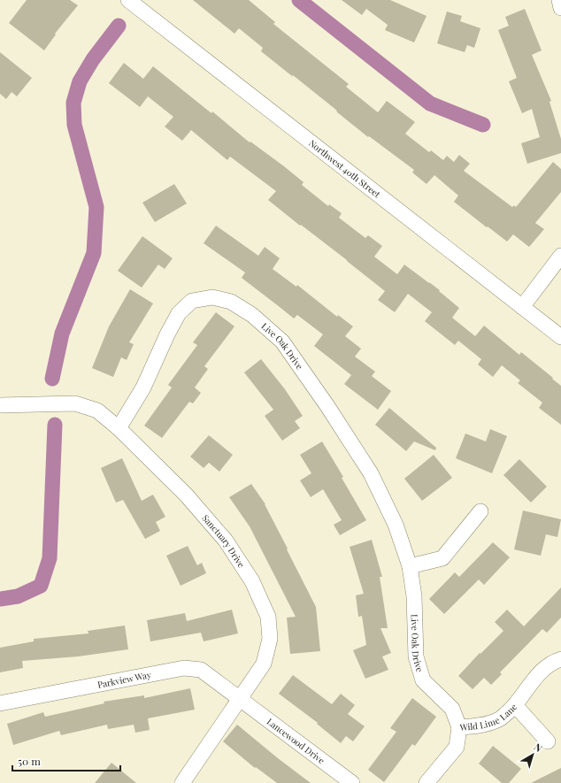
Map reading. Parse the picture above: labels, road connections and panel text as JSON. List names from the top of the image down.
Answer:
{
  "streets": {
    "street": [
      "Northwest 40th Street",
      "Live Oak Drive",
      "Sanctuary Drive",
      "Parkview Way",
      "Wild Lime Lane",
      "Lancewood Drive"
    ]
  },
  "crossings": [
    ["Live Oak Drive", "Sanctuary Drive"],
    ["Live Oak Drive", "Wild Lime Lane"],
    ["Sanctuary Drive", "Parkview Way"],
    ["Sanctuary Drive", "Lancewood Drive"],
    ["Parkview Way", "Lancewood Drive"]
  ],
  "scale_bar": "50 m",
  "north": "top right"
}
